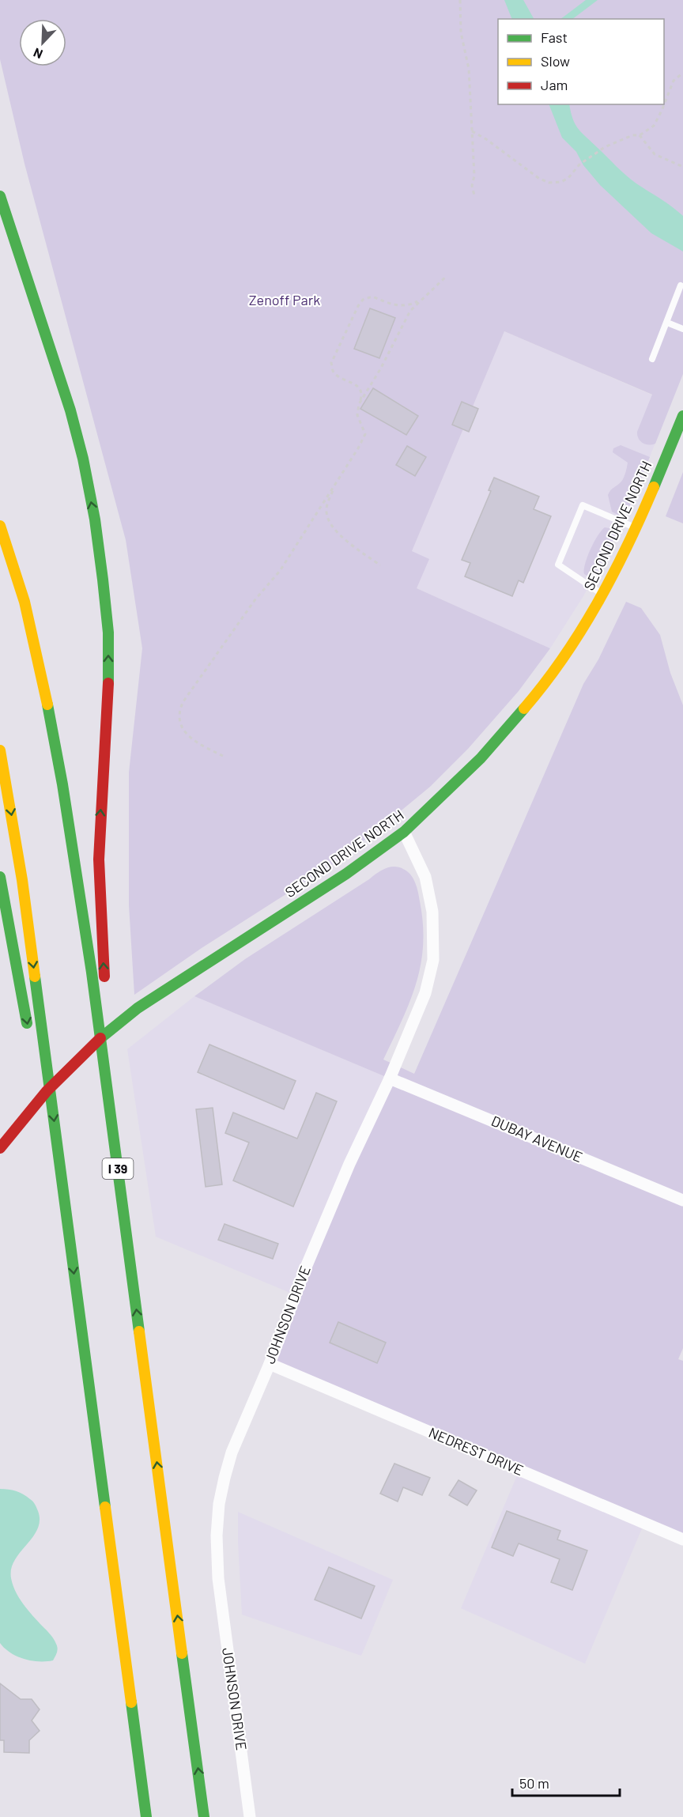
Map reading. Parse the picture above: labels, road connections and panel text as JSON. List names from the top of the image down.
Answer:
{
  "streets": {
    "main road": ["SECOND DRIVE NORTH", "I 39"],
    "street": ["DUBAY AVENUE", "JOHNSON DRIVE", "NEDREST DRIVE"]
  },
  "crossings": [
    ["SECOND DRIVE NORTH", "JOHNSON DRIVE"],
    ["DUBAY AVENUE", "JOHNSON DRIVE"],
    ["JOHNSON DRIVE", "NEDREST DRIVE"]
  ],
  "parks": ["Zenoff Park"],
  "legend": ["Fast", "Slow", "Jam"],
  "scale_bar": "50 m",
  "north": "bottom left"
}
